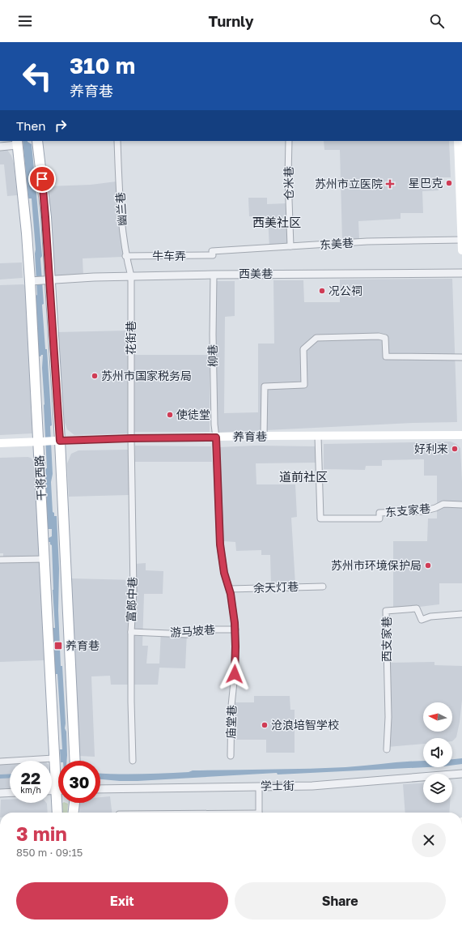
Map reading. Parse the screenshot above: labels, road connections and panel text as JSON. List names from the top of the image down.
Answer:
{
  "streets": {
    "main road": ["养育巷", "干将西路"],
    "street": [
      "仓米巷",
      "幽兰巷",
      "东美巷",
      "牛车弄",
      "西美巷",
      "花街巷",
      "柳巷",
      "东支家巷",
      "余天灯巷",
      "富郎中巷",
      "游马坡巷",
      "西支家巷",
      "庙堂巷",
      "学士街"
    ]
  },
  "crossings": [
    ["仓米巷", "东美巷"],
    ["幽兰巷", "牛车弄"],
    ["幽兰巷", "西美巷"],
    ["幽兰巷", "花街巷"],
    ["东美巷", "牛车弄"],
    ["西美巷", "花街巷"],
    ["西美巷", "柳巷"],
    ["西美巷", "干将西路"],
    ["花街巷", "养育巷"],
    ["花街巷", "富郎中巷"],
    ["柳巷", "养育巷"],
    ["柳巷", "庙堂巷"],
    ["养育巷", "干将西路"],
    ["养育巷", "东支家巷"],
    ["养育巷", "富郎中巷"],
    ["养育巷", "庙堂巷"],
    ["余天灯巷", "庙堂巷"],
    ["富郎中巷", "游马坡巷"],
    ["游马坡巷", "庙堂巷"]
  ],
  "districts": ["西美社区", "道前社区"],
  "places": {
    "other": [
      "星巴克",
      "况公祠",
      "苏州市国家税务局",
      "使徒堂",
      "好利来",
      "苏州市环境保护局",
      "沧浪培智学校"
    ],
    "health": ["苏州市立医院"],
    "transit": ["养育巷"]
  },
  "north": "left",
  "page": {
    "header": "Turnly",
    "turn": ["310 m", "养育巷"],
    "then": "Then",
    "speed": "22 km/h",
    "limit": "30",
    "heading": ["3 min", "850 m · 09:15"],
    "buttons": ["Exit", "Share"]
  }
}
